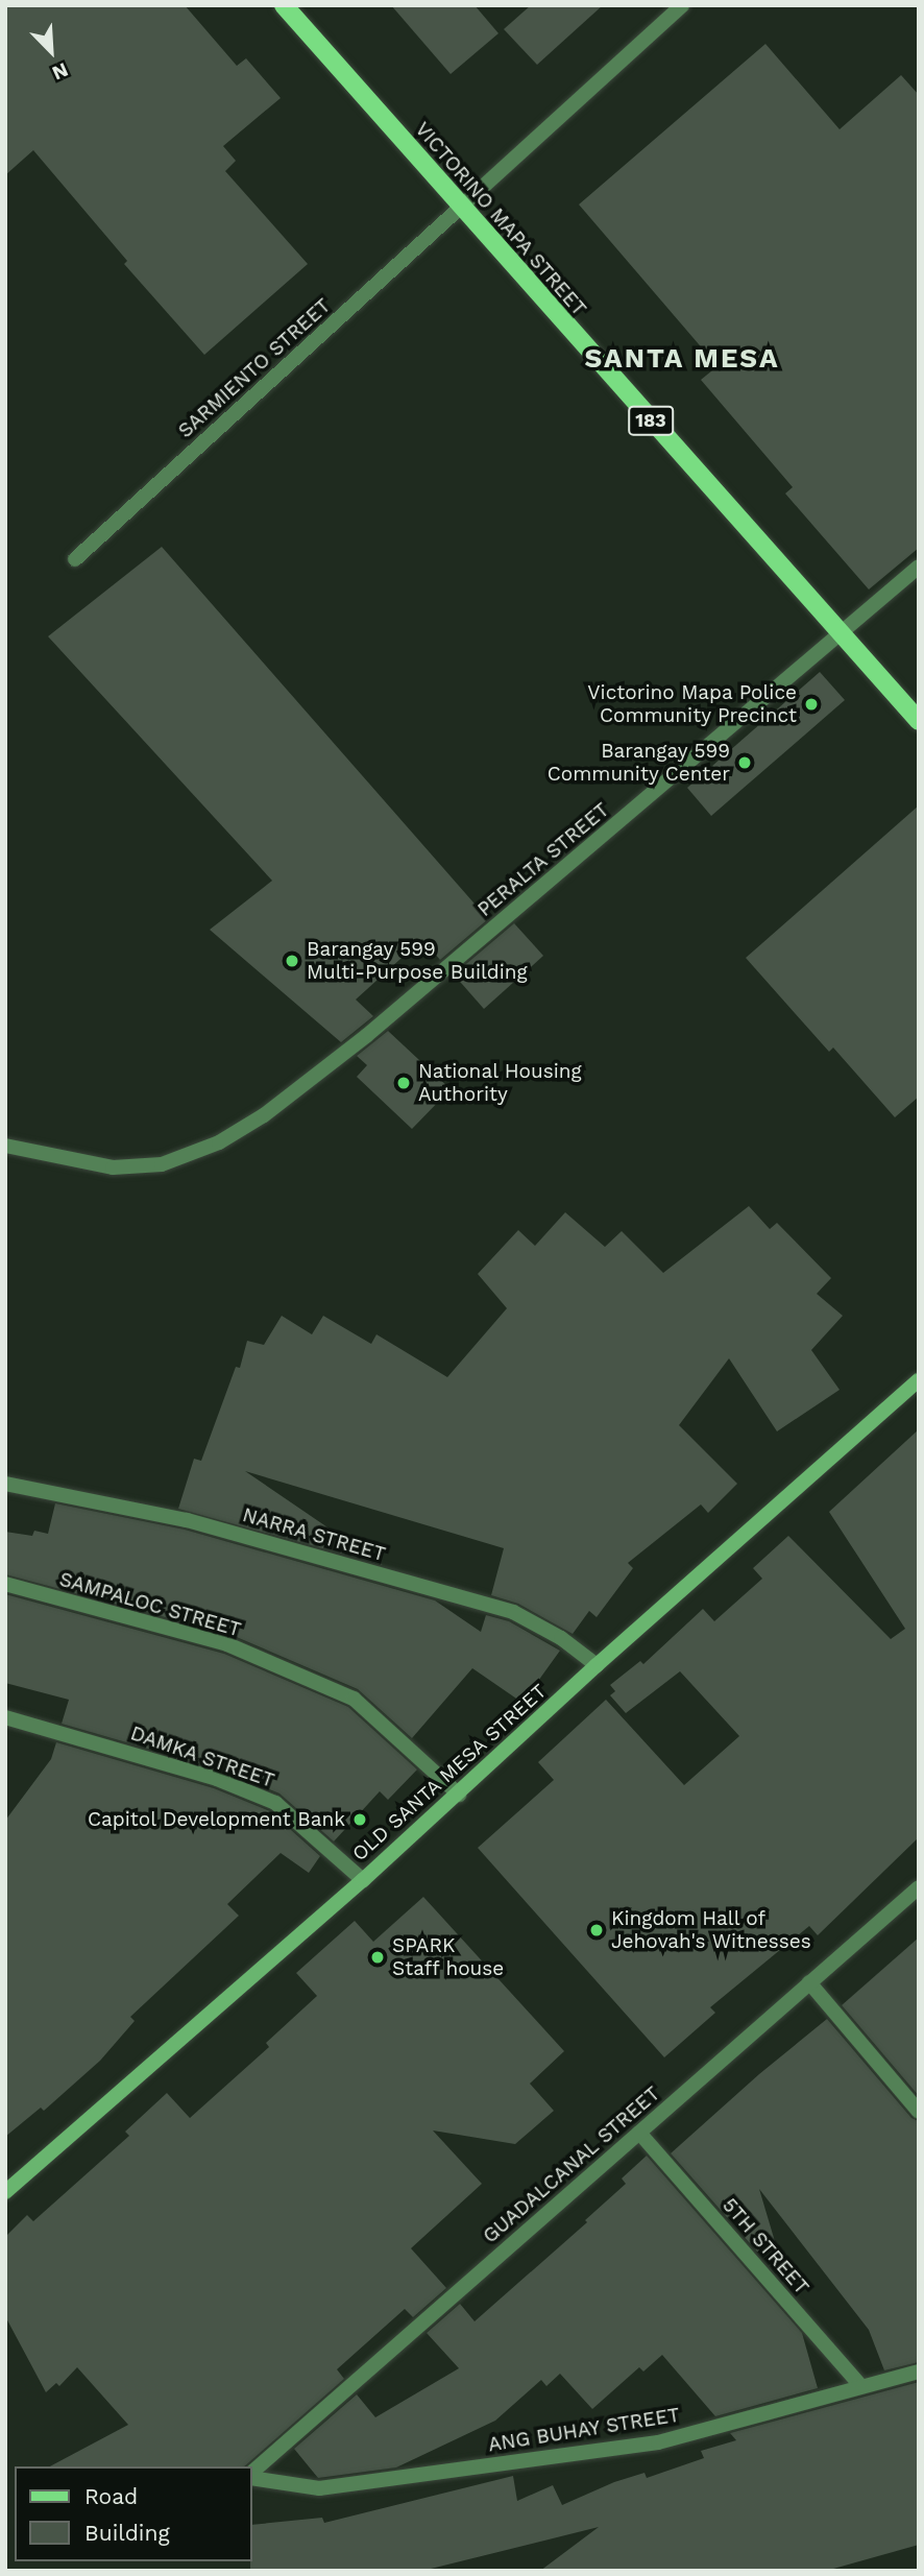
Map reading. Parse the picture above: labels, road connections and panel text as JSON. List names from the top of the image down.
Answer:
{
  "streets": {
    "main road": ["VICTORINO MAPA STREET", "183", "OLD SANTA MESA STREET"],
    "street": [
      "SARMIENTO STREET",
      "PERALTA STREET",
      "NARRA STREET",
      "SAMPALOC STREET",
      "DAMKA STREET",
      "GUADALCANAL STREET",
      "5TH STREET",
      "ANG BUHAY STREET"
    ]
  },
  "crossings": [
    ["VICTORINO MAPA STREET", "SARMIENTO STREET"],
    ["VICTORINO MAPA STREET", "PERALTA STREET"],
    ["NARRA STREET", "OLD SANTA MESA STREET"],
    ["SAMPALOC STREET", "OLD SANTA MESA STREET"],
    ["DAMKA STREET", "OLD SANTA MESA STREET"],
    ["GUADALCANAL STREET", "5TH STREET"],
    ["5TH STREET", "ANG BUHAY STREET"]
  ],
  "districts": ["SANTA MESA"],
  "places": [
    "Victorino Mapa Police Community Precinct",
    "Barangay 599 Community Center",
    "Barangay 599 Multi-Purpose Building",
    "National Housing Authority",
    "Capitol Development Bank",
    "Kingdom Hall of Jehovah's Witnesses",
    "SPARK Staff house"
  ],
  "legend": ["Road", "Building"],
  "north": "bottom right"
}
